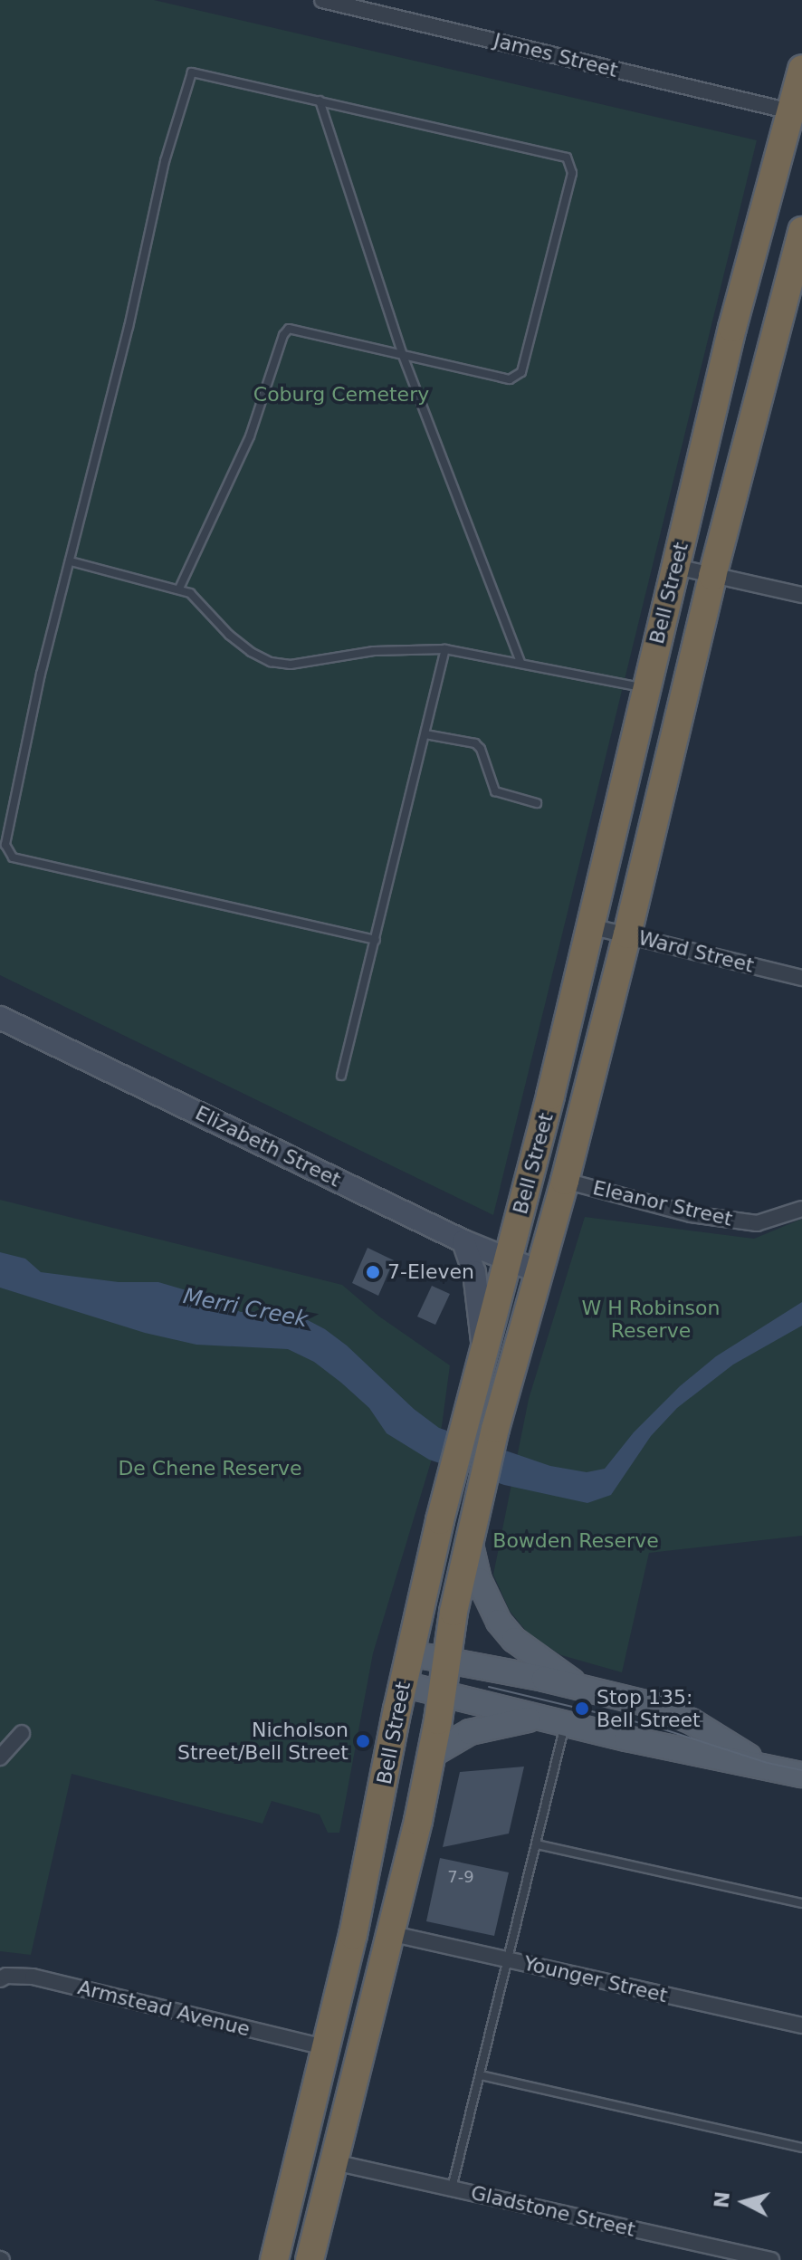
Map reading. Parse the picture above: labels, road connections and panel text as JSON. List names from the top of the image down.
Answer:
{
  "streets": {
    "highway": ["Bell Street"],
    "main road": ["Elizabeth Street"],
    "street": [
      "James Street",
      "Ward Street",
      "Eleanor Street",
      "Younger Street",
      "Armstead Avenue",
      "Gladstone Street"
    ]
  },
  "crossings": [
    ["James Street", "Bell Street"],
    ["Bell Street", "Ward Street"],
    ["Bell Street", "Elizabeth Street"],
    ["Bell Street", "Eleanor Street"],
    ["Bell Street", "Younger Street"],
    ["Bell Street", "Armstead Avenue"],
    ["Bell Street", "Gladstone Street"]
  ],
  "water": ["Merri Creek"],
  "parks": [
    "Coburg Cemetery",
    "W H Robinson Reserve",
    "De Chene Reserve",
    "Bowden Reserve"
  ],
  "places": ["7-Eleven", "Stop 135: Bell Street", "Nicholson Street/Bell Street"],
  "house_numbers": ["7-9"],
  "north": "left"
}
